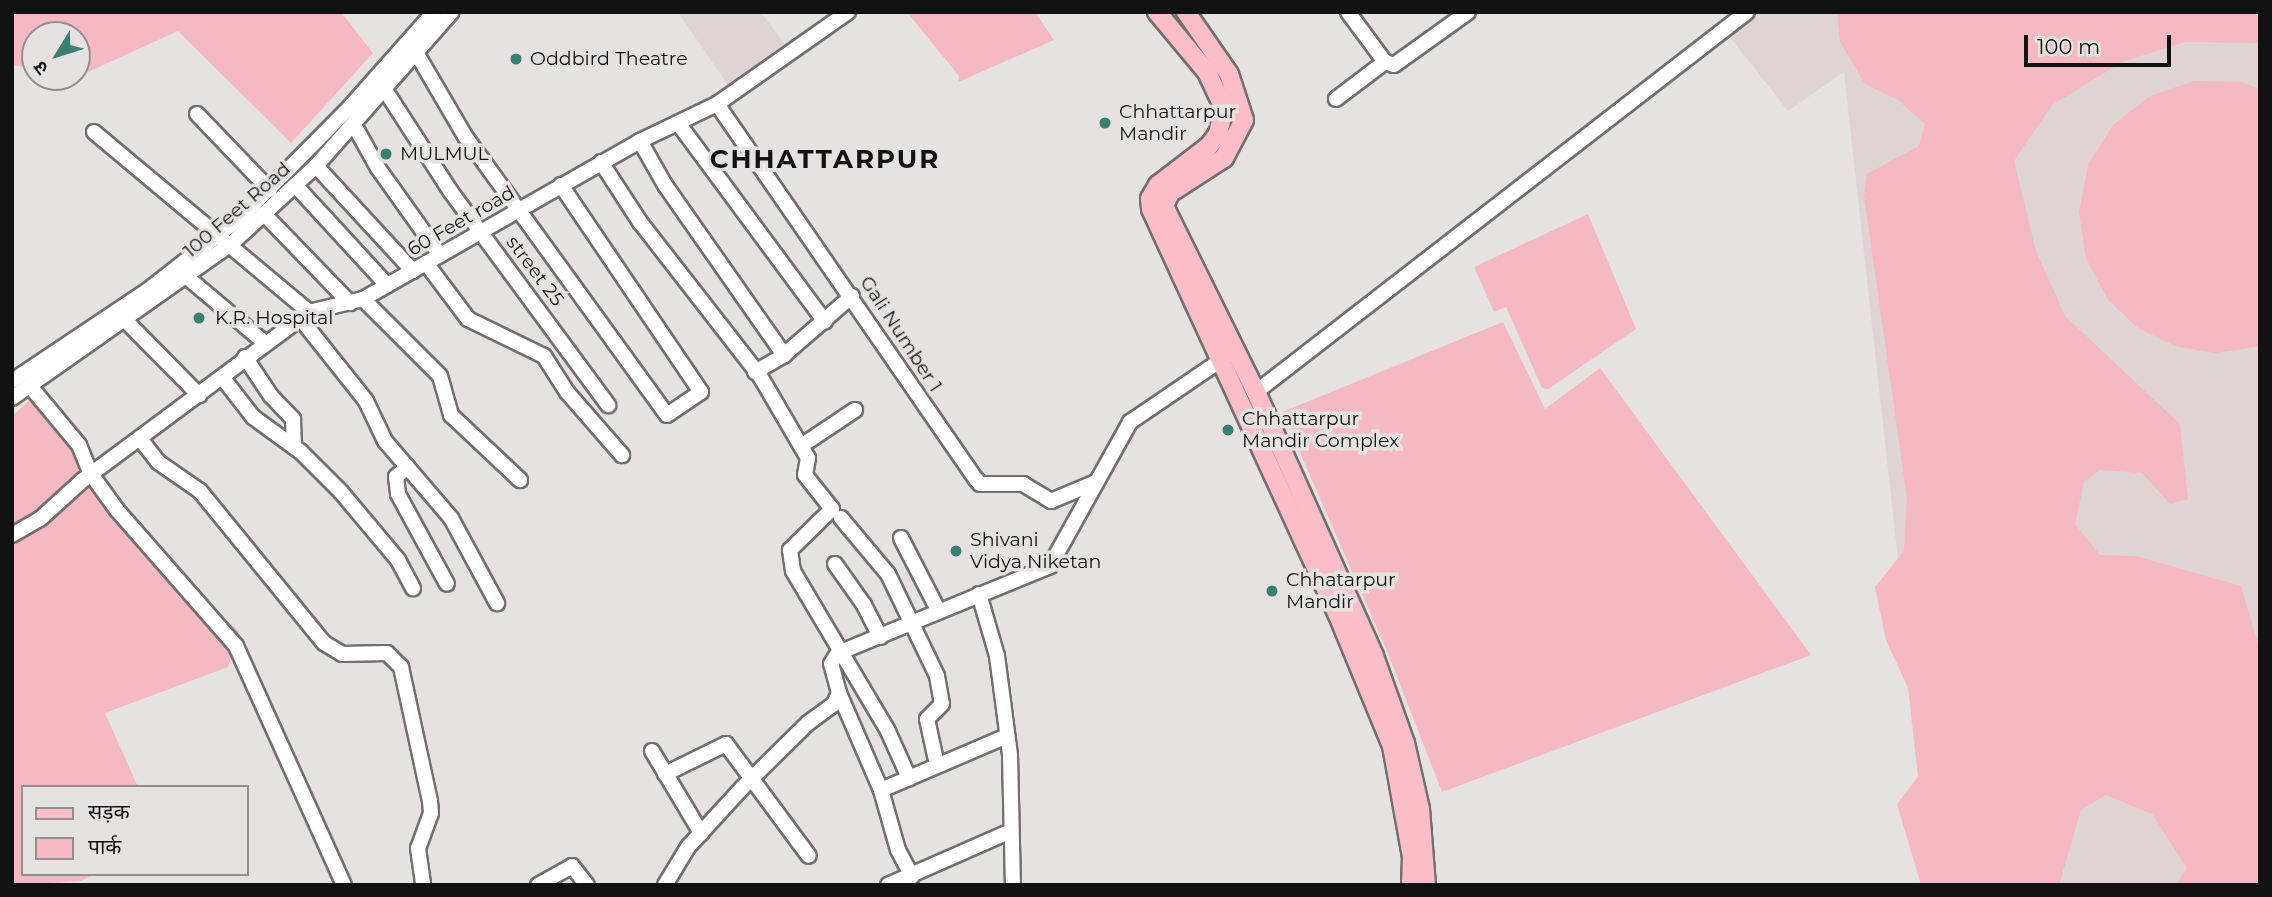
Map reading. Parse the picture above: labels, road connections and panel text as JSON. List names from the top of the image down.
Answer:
{
  "streets": {
    "street": [
      "100 Feet Road",
      "60 Feet road",
      "street 25",
      "Gali Number 1"
    ]
  },
  "crossings": [
    ["100 Feet Road", "street 25"],
    ["60 Feet road", "street 25"],
    ["60 Feet road", "Gali Number 1"]
  ],
  "districts": ["CHHATTARPUR"],
  "places": [
    "Oddbird Theatre",
    "Chhattarpur Mandir",
    "MULMUL",
    "K.R. Hospital",
    "Chhattarpur Mandir Complex",
    "Shivani Vidya Niketan",
    "Chhatarpur Mandir"
  ],
  "legend": ["सड़क", "पार्क"],
  "scale_bar": "100 m",
  "north": "bottom left"
}
